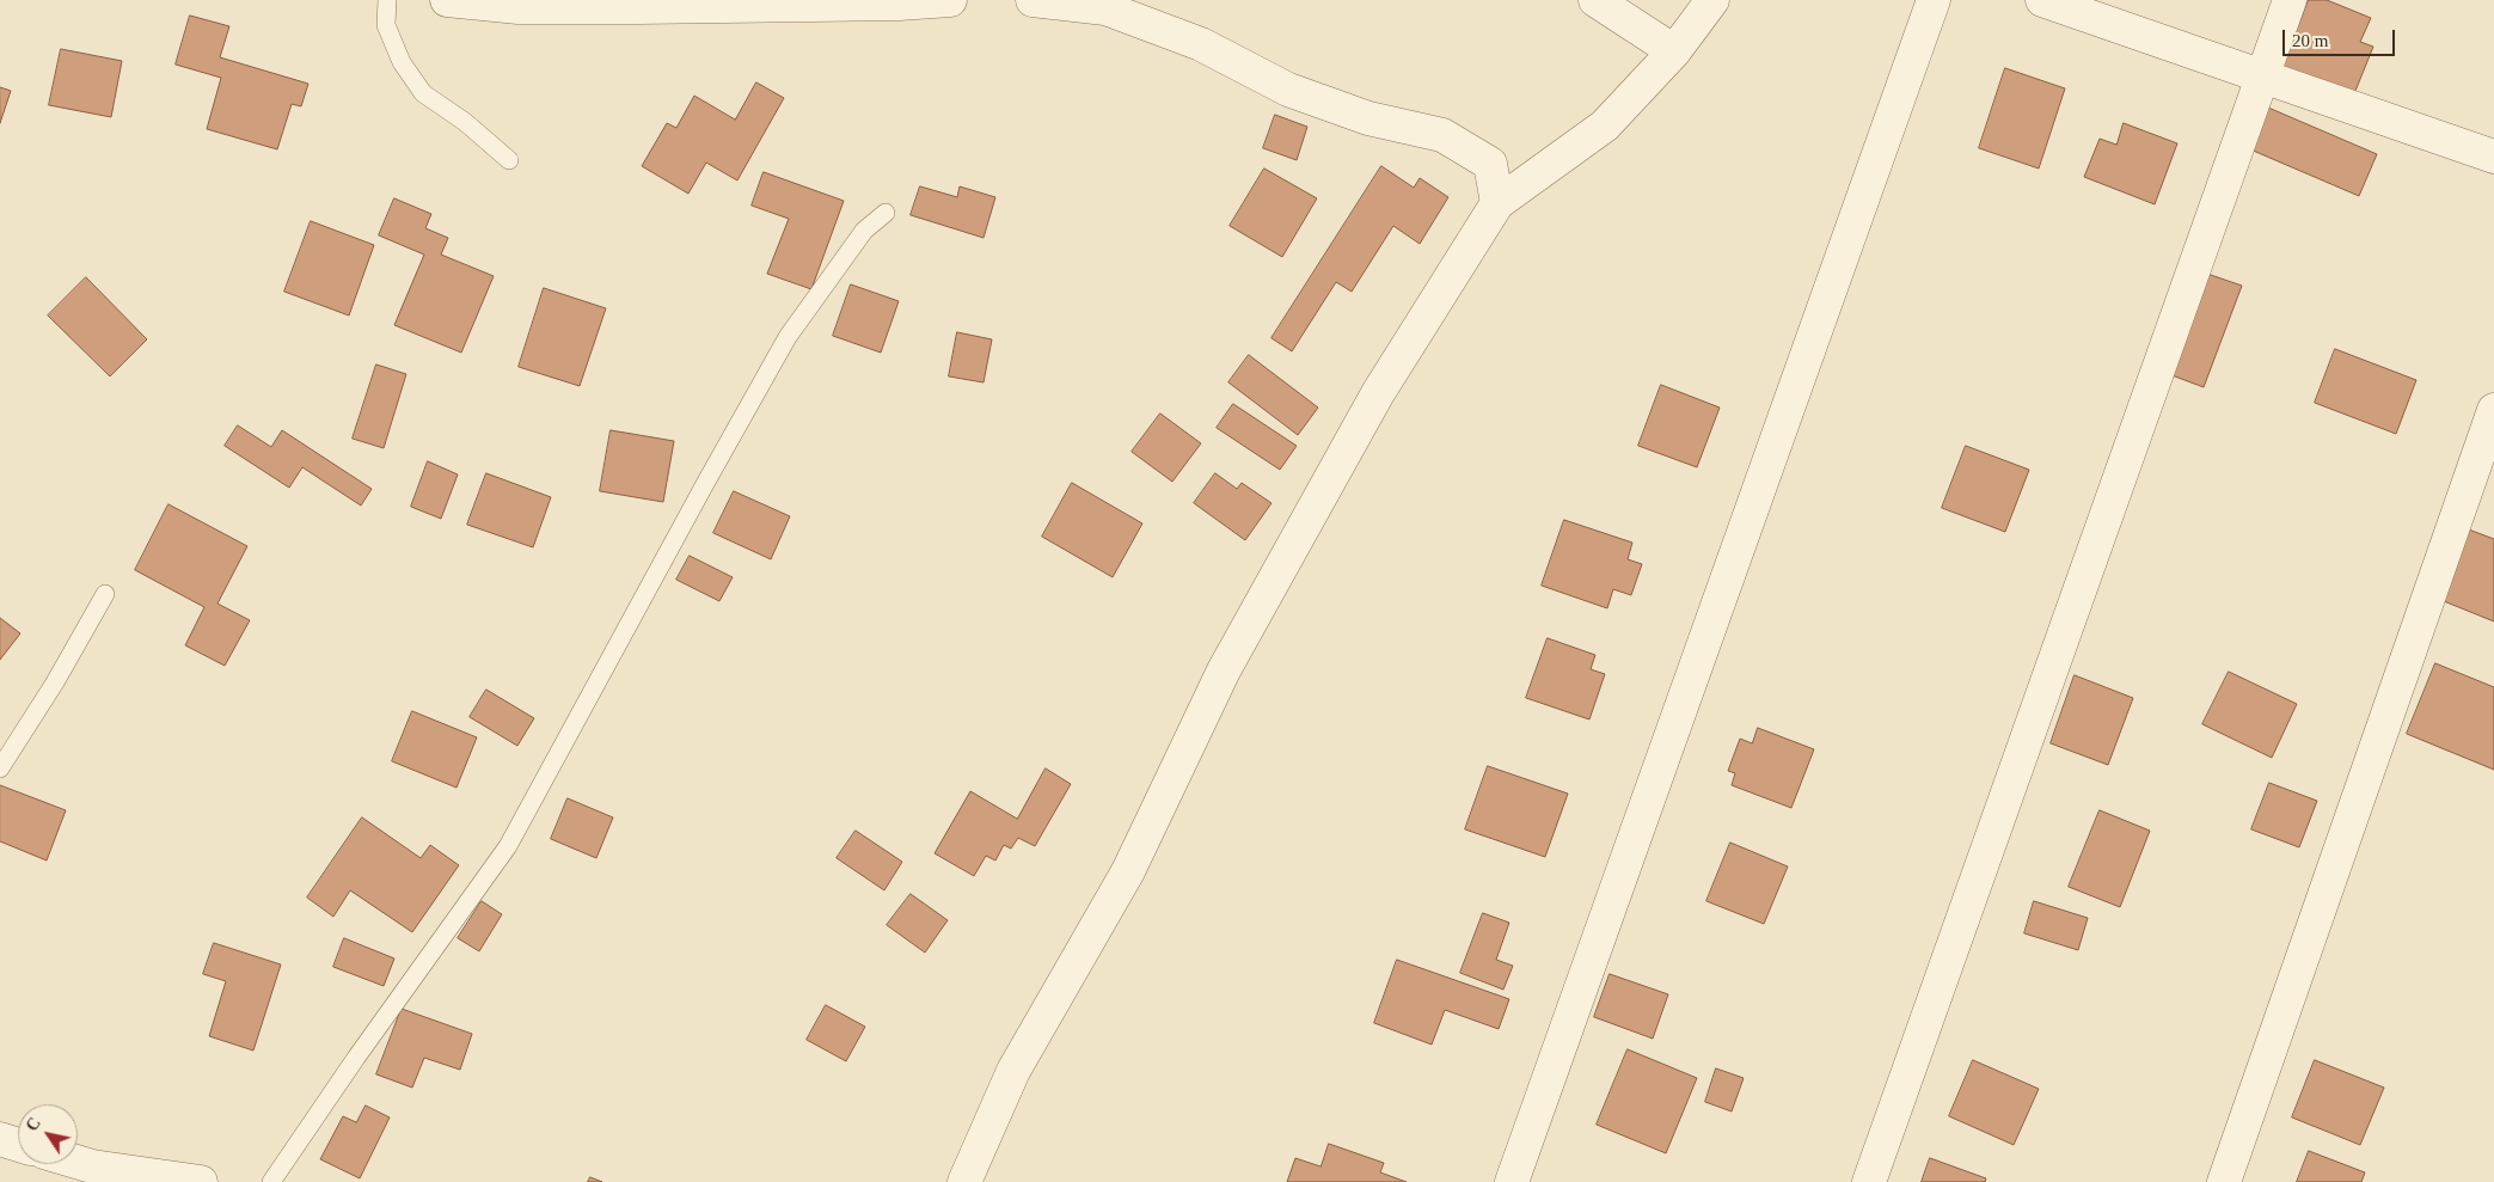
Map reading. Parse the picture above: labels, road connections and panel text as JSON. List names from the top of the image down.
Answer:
{
  "scale_bar": "20 m",
  "north": "top left"
}
